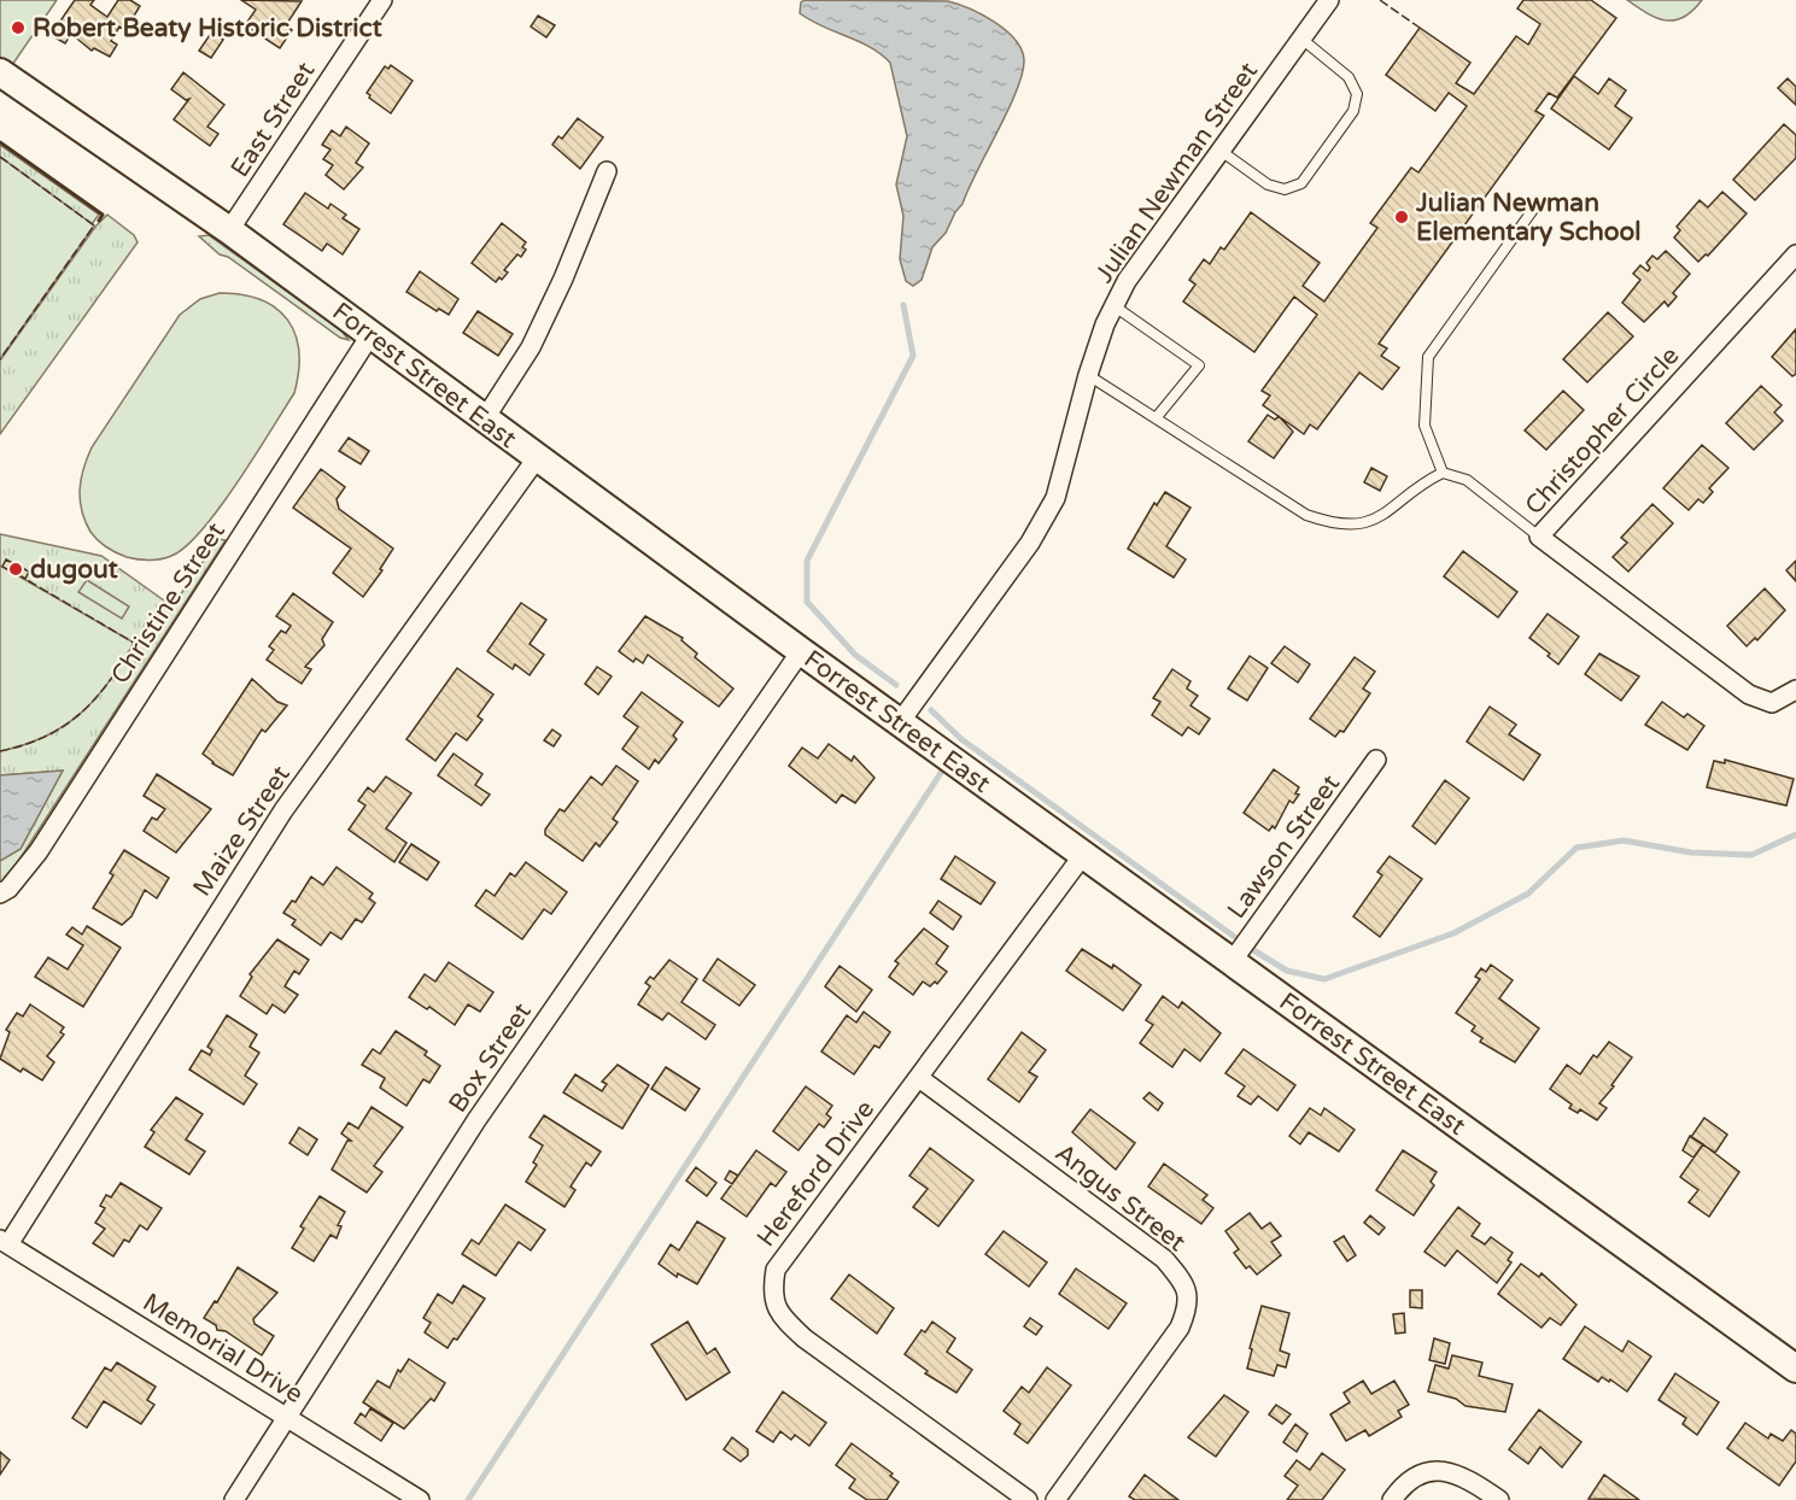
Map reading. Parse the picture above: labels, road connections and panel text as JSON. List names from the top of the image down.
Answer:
{
  "streets": {
    "main road": ["Forrest Street East"],
    "street": [
      "East Street",
      "Julian Newman Street",
      "Christopher Circle",
      "Christine Street",
      "Maize Street",
      "Lawson Street",
      "Box Street",
      "Hereford Drive",
      "Angus Street",
      "Memorial Drive"
    ]
  },
  "crossings": [
    ["East Street", "Forrest Street East"],
    ["Julian Newman Street", "Forrest Street East"],
    ["Forrest Street East", "Christine Street"],
    ["Forrest Street East", "Maize Street"],
    ["Forrest Street East", "Lawson Street"],
    ["Forrest Street East", "Box Street"],
    ["Forrest Street East", "Hereford Drive"],
    ["Maize Street", "Memorial Drive"],
    ["Box Street", "Memorial Drive"],
    ["Hereford Drive", "Angus Street"]
  ],
  "places": ["Robert Beaty Historic District", "Julian Newman Elementary School", "dugout"]
}
